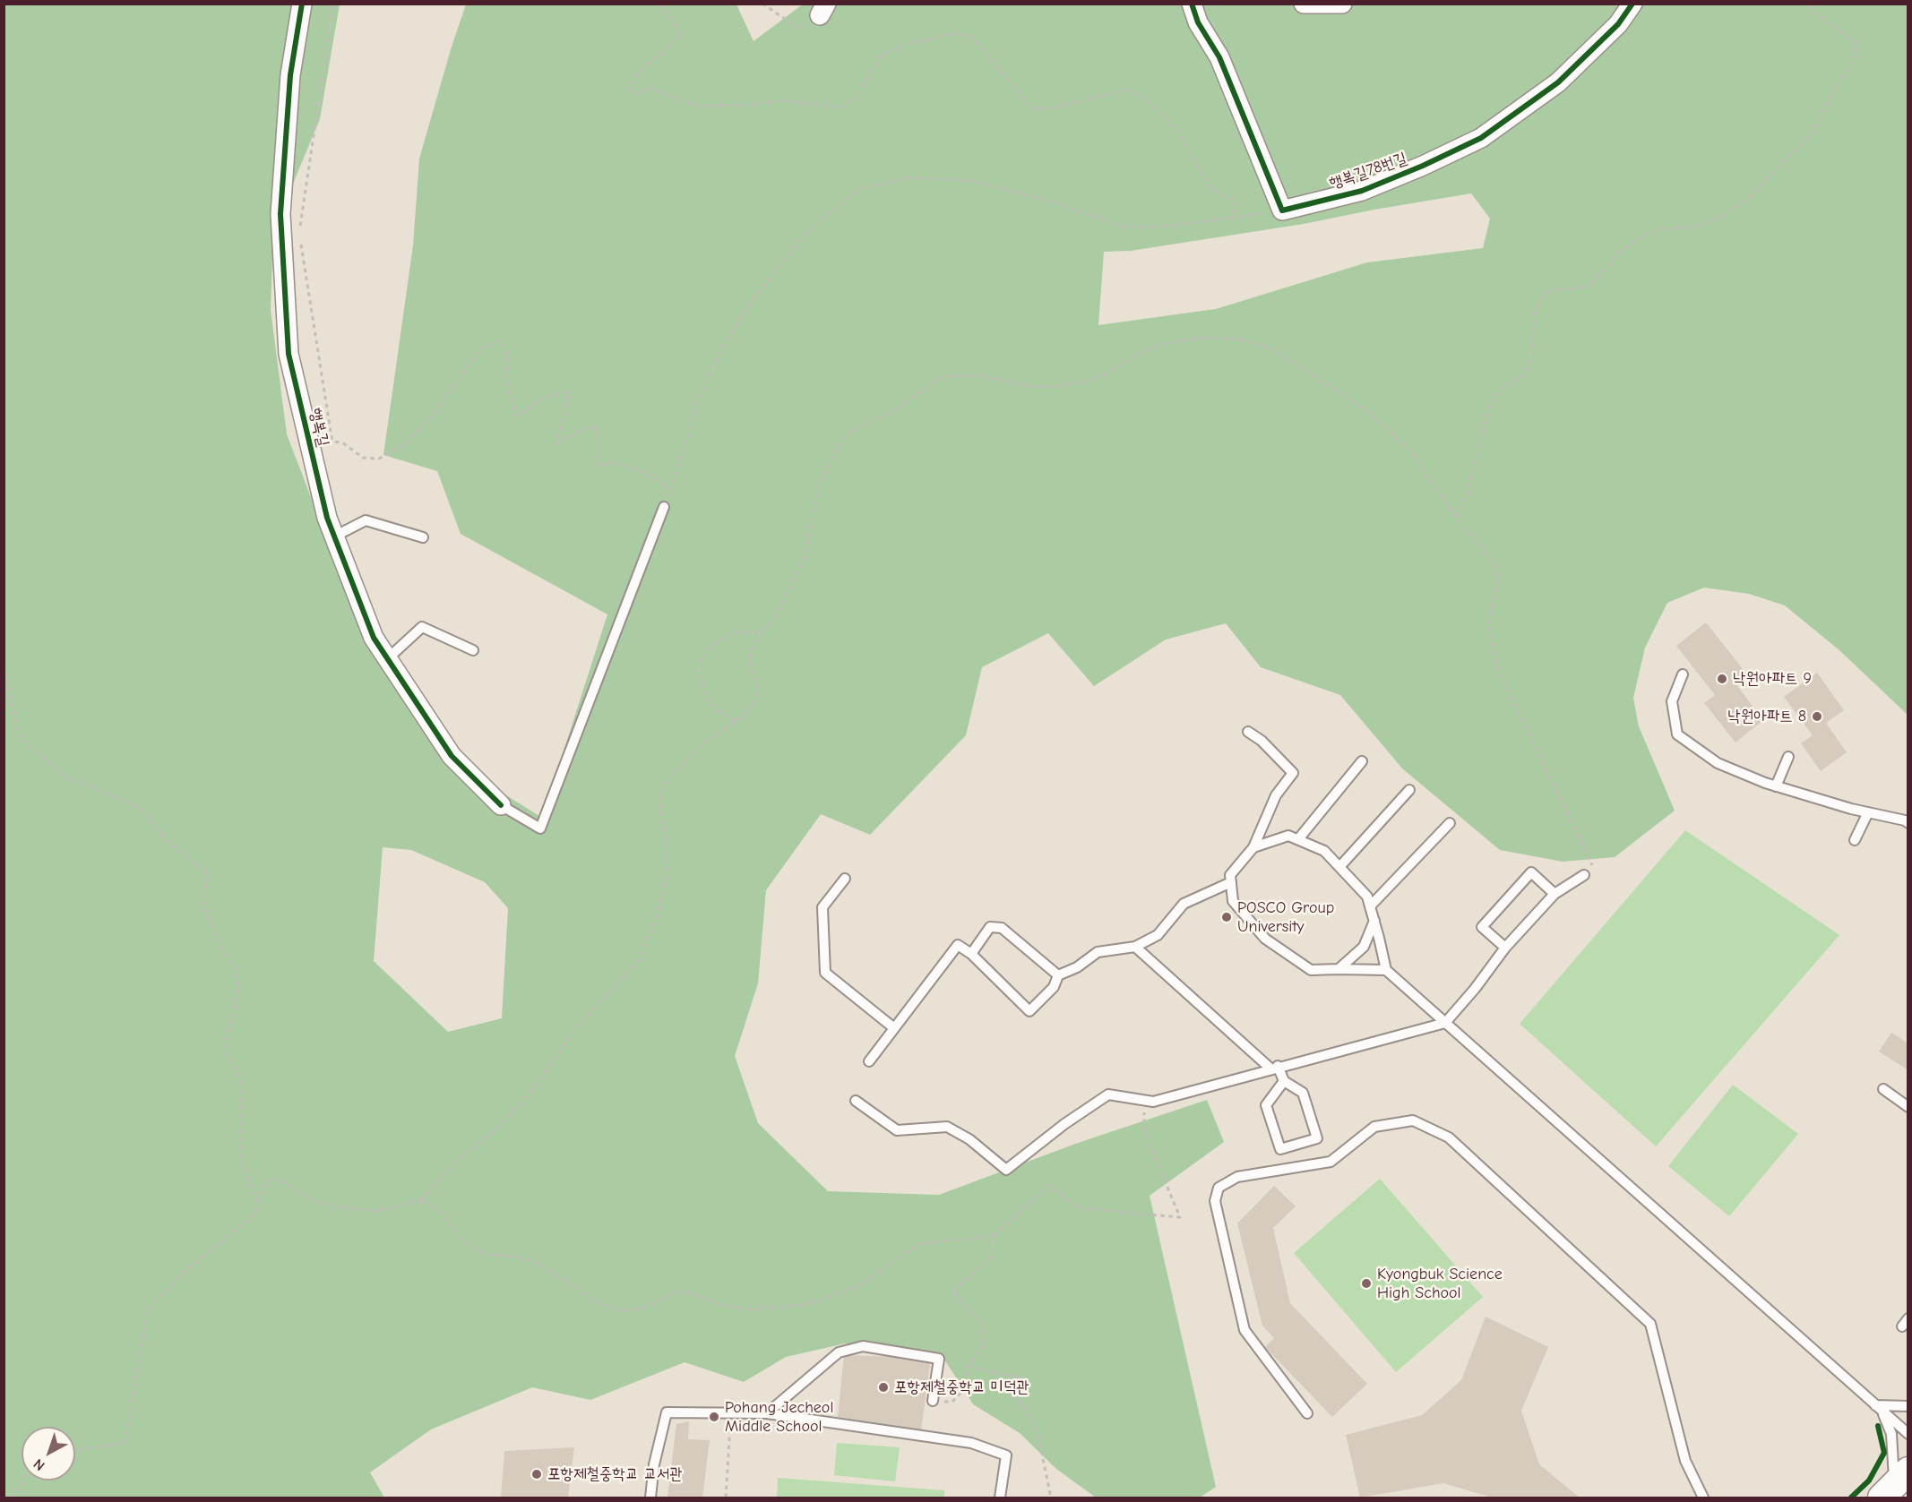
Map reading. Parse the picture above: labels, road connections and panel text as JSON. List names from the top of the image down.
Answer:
{
  "streets": {
    "street": ["행복길78번길", "행복길"]
  },
  "places": [
    "낙원아파트 9",
    "낙원아파트 8",
    "POSCO Group University",
    "Kyongbuk Science High School",
    "포항제철중학교 미덕관",
    "Pohang Jecheol Middle School",
    "포항제철중학교 교서관"
  ],
  "north": "bottom left"
}
